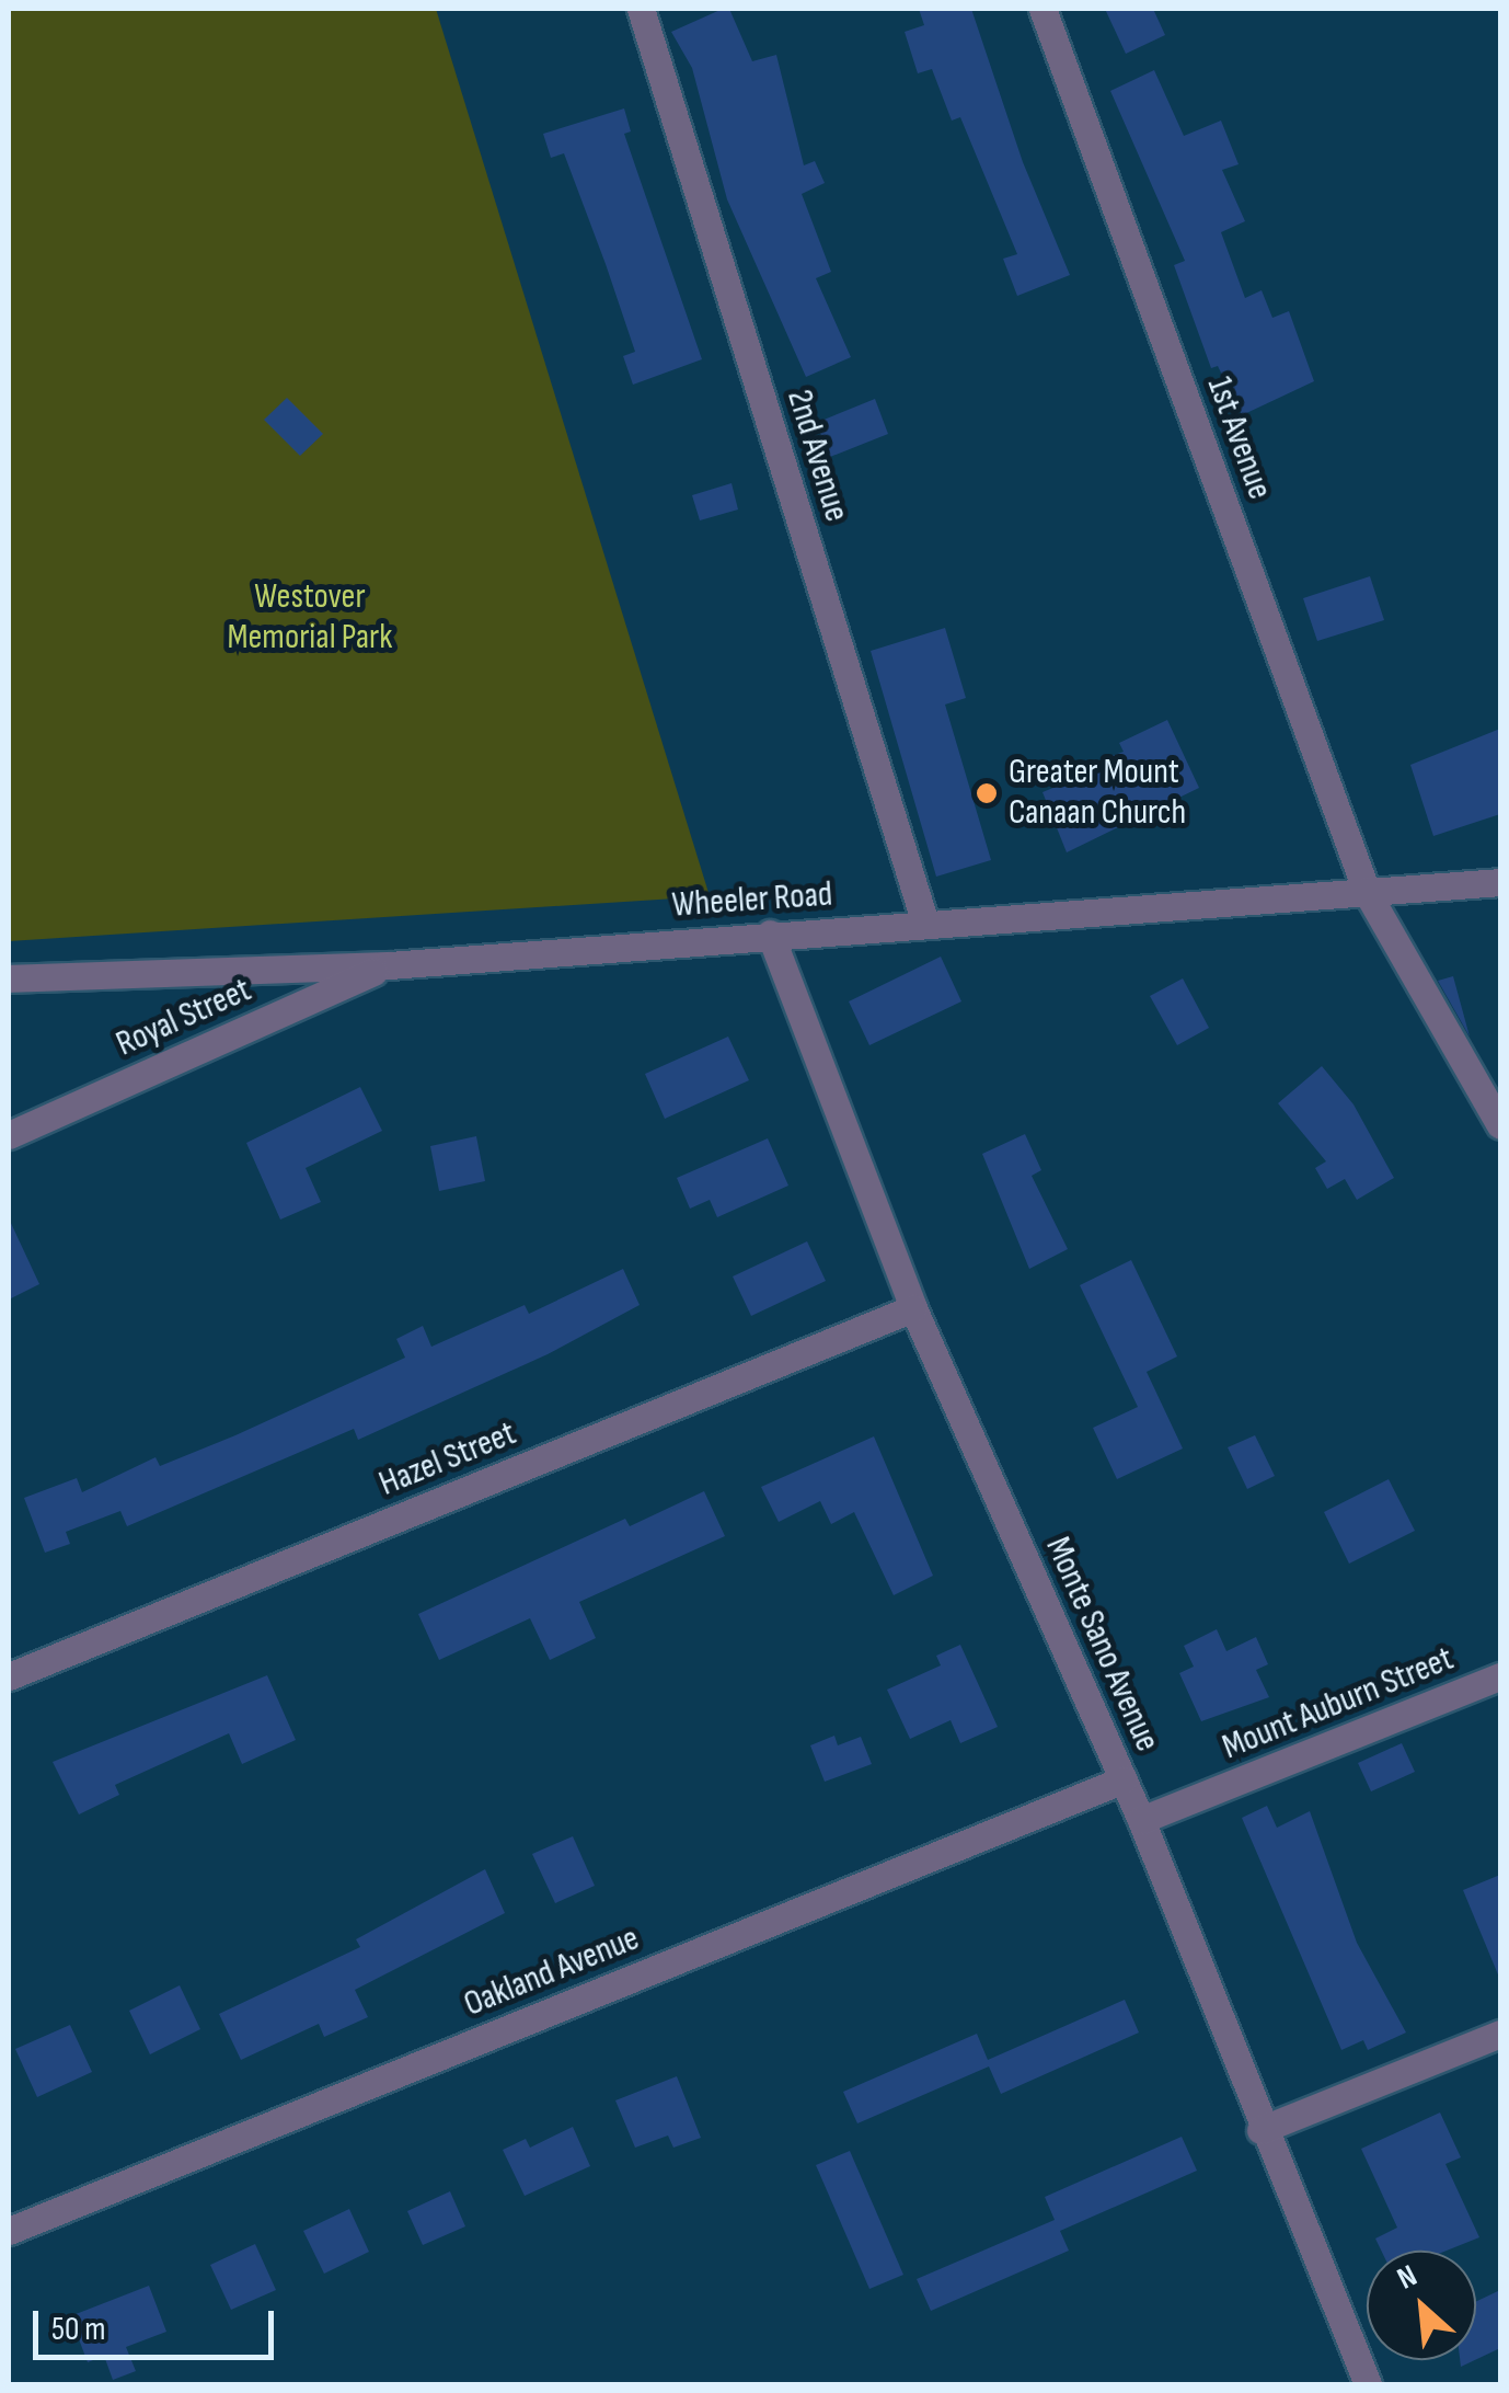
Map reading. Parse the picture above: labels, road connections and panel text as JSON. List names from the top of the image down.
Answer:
{
  "streets": {
    "street": [
      "1st Avenue",
      "2nd Avenue",
      "Wheeler Road",
      "Royal Street",
      "Hazel Street",
      "Monte Sano Avenue",
      "Mount Auburn Street",
      "Oakland Avenue"
    ]
  },
  "crossings": [
    ["1st Avenue", "Wheeler Road"],
    ["2nd Avenue", "Wheeler Road"],
    ["Wheeler Road", "Royal Street"],
    ["Wheeler Road", "Monte Sano Avenue"],
    ["Hazel Street", "Monte Sano Avenue"],
    ["Monte Sano Avenue", "Mount Auburn Street"],
    ["Monte Sano Avenue", "Oakland Avenue"]
  ],
  "parks": ["Westover Memorial Park"],
  "places": ["Greater Mount Canaan Church"],
  "scale_bar": "50 m",
  "north": "top left"
}
